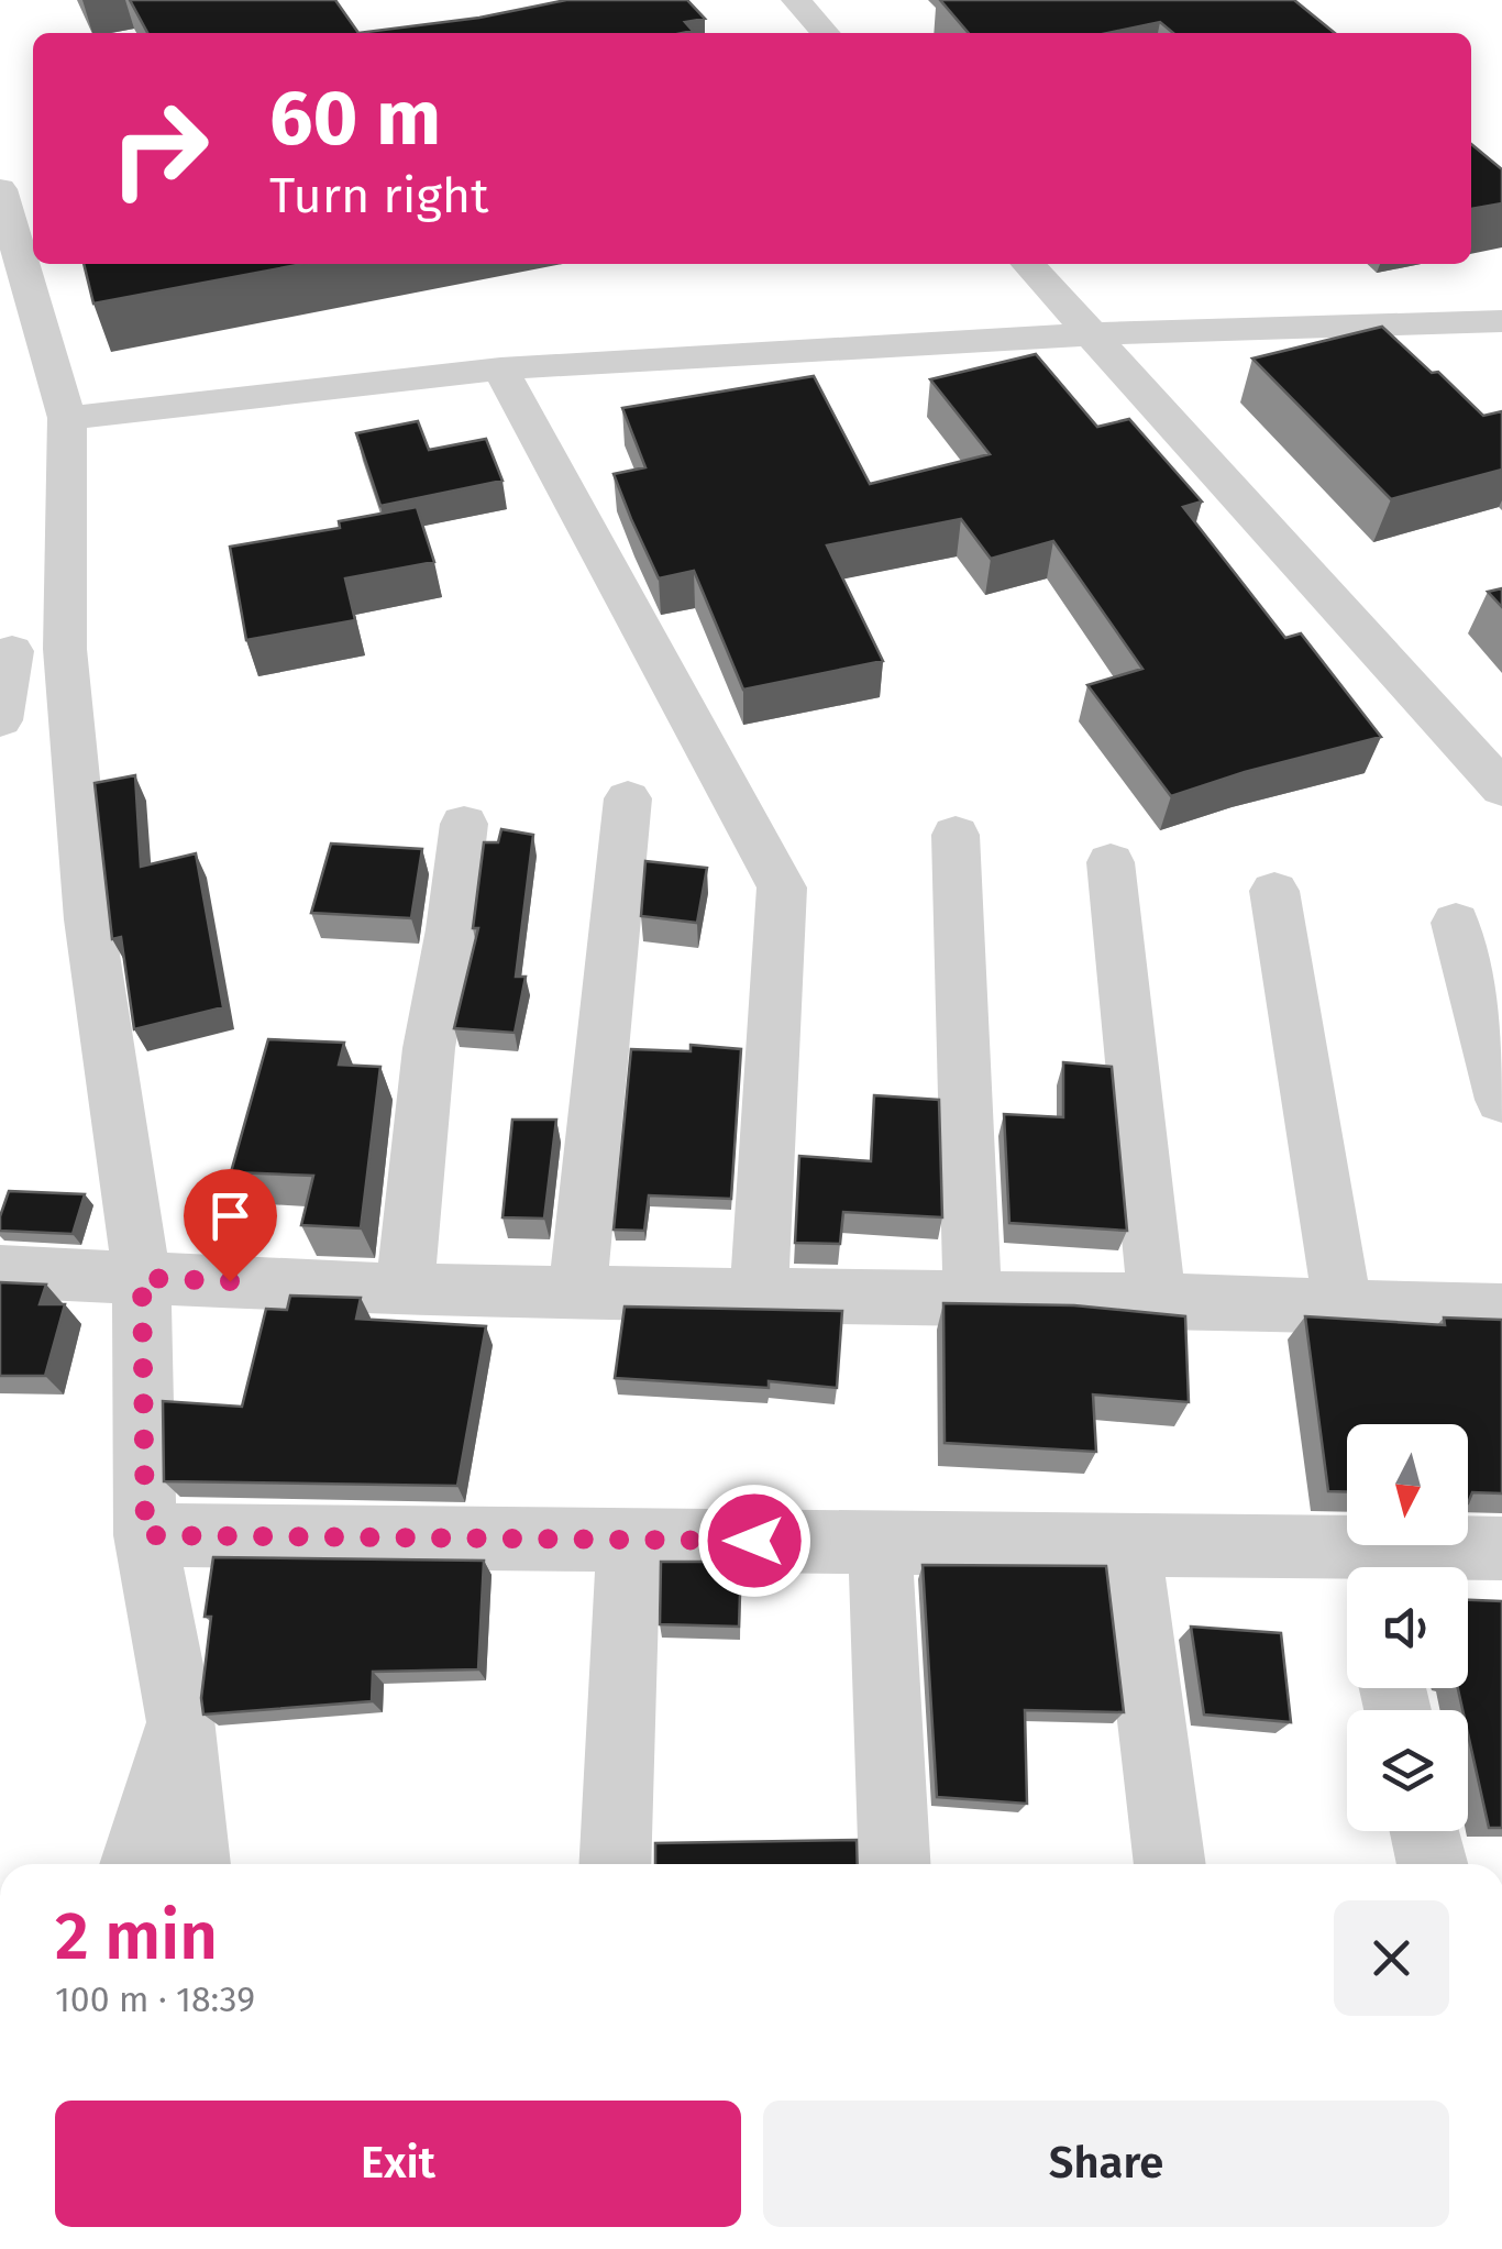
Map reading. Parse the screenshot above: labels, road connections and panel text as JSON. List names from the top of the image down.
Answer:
{
  "north": "bottom",
  "page": {
    "turn": ["60 m", "Turn right"],
    "heading": ["2 min", "100 m · 18:39"],
    "buttons": ["Exit", "Share"]
  }
}
